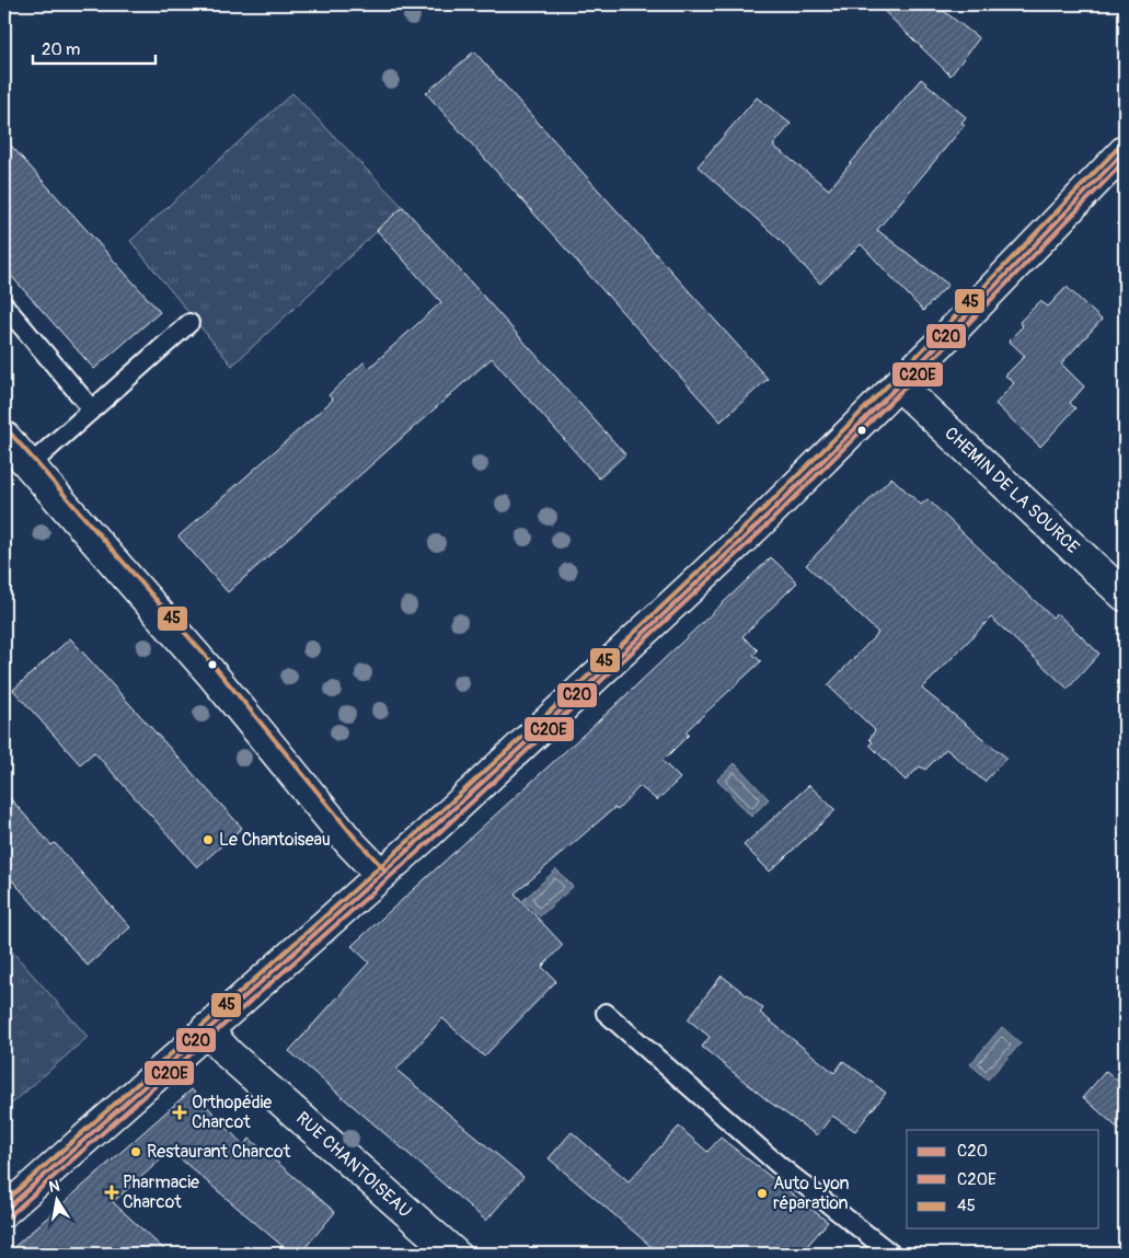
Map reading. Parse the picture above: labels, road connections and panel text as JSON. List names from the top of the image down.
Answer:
{
  "streets": {
    "main road": ["CHEMIN DE LA SOURCE", "RUE CHANTOISEAU"]
  },
  "places": {
    "other": ["Le Chantoiseau", "Restaurant Charcot", "Auto Lyon réparation"],
    "health": ["Orthopédie Charcot", "Pharmacie Charcot"]
  },
  "lines": ["transit line 45", "transit line C20", "transit line C20E"],
  "legend": ["C20", "C20E", "45"],
  "scale_bar": "20 m",
  "north": "top"
}
